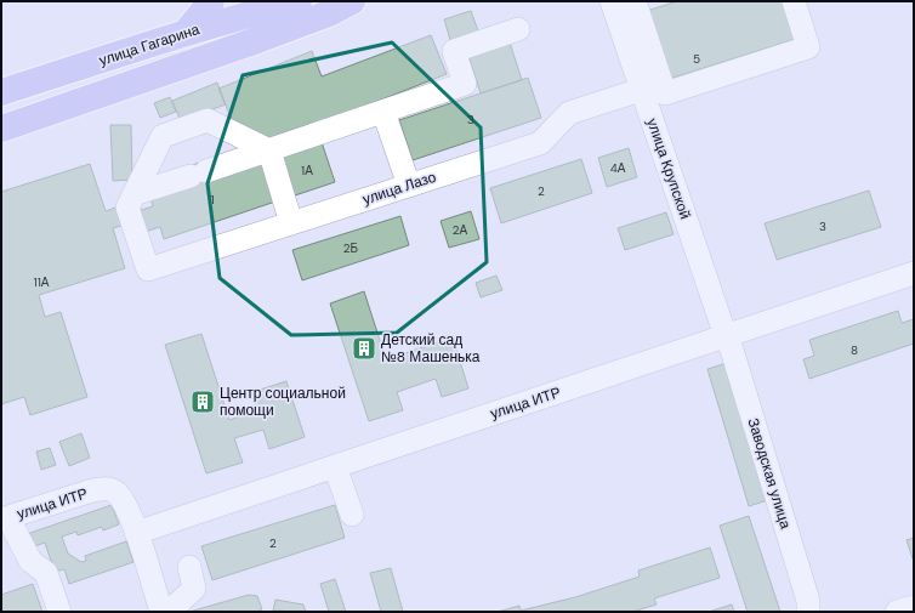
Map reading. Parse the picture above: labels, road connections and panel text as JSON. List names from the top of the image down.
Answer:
{
  "streets": {
    "main road": ["улица Гагарина"],
    "street": [
      "улица Крупской",
      "улица Лазо",
      "улица ИТР",
      "Заводская улица"
    ]
  },
  "crossings": [
    ["улица Крупской", "улица Лазо"],
    ["улица Крупской", "улица ИТР"],
    ["улица Крупской", "Заводская улица"],
    ["улица ИТР", "Заводская улица"]
  ],
  "places": {
    "building": ["Детский сад №8 Машенька", "Центр социальной помощи"]
  },
  "house_numbers": [
    "5",
    "3",
    "4А",
    "1А",
    "2",
    "1",
    "3",
    "2А",
    "2Б",
    "11А",
    "8",
    "2"
  ]
}
